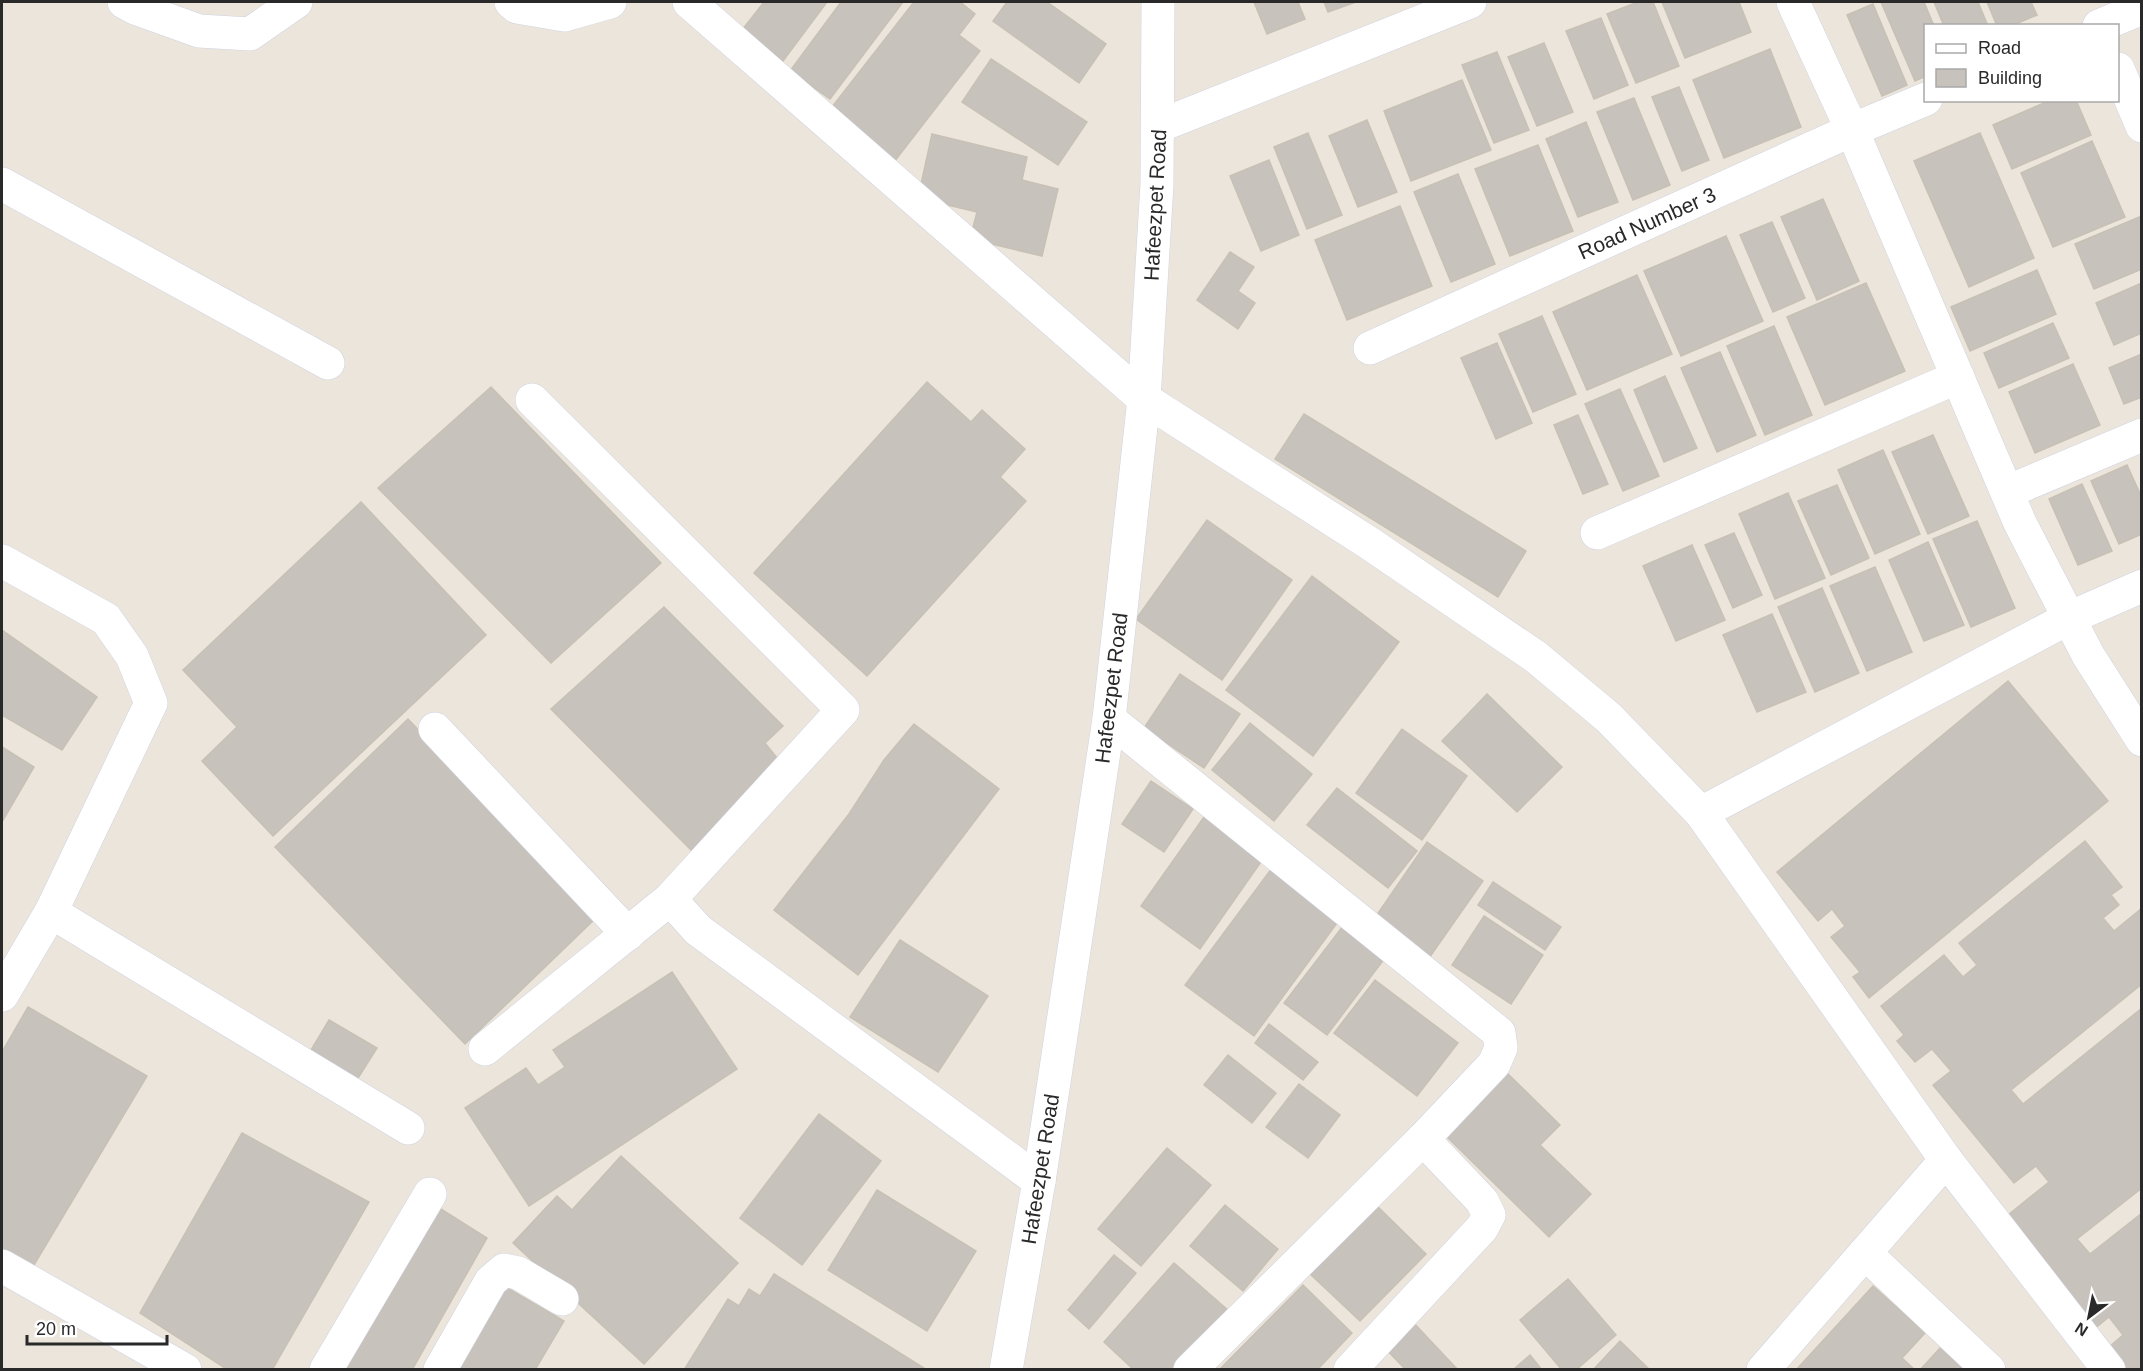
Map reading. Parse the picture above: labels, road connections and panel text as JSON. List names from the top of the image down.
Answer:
{
  "streets": {
    "street": ["Hafeezpet Road", "Road Number 3"]
  },
  "legend": ["Road", "Building"],
  "scale_bar": "20 m",
  "north": "bottom left"
}
